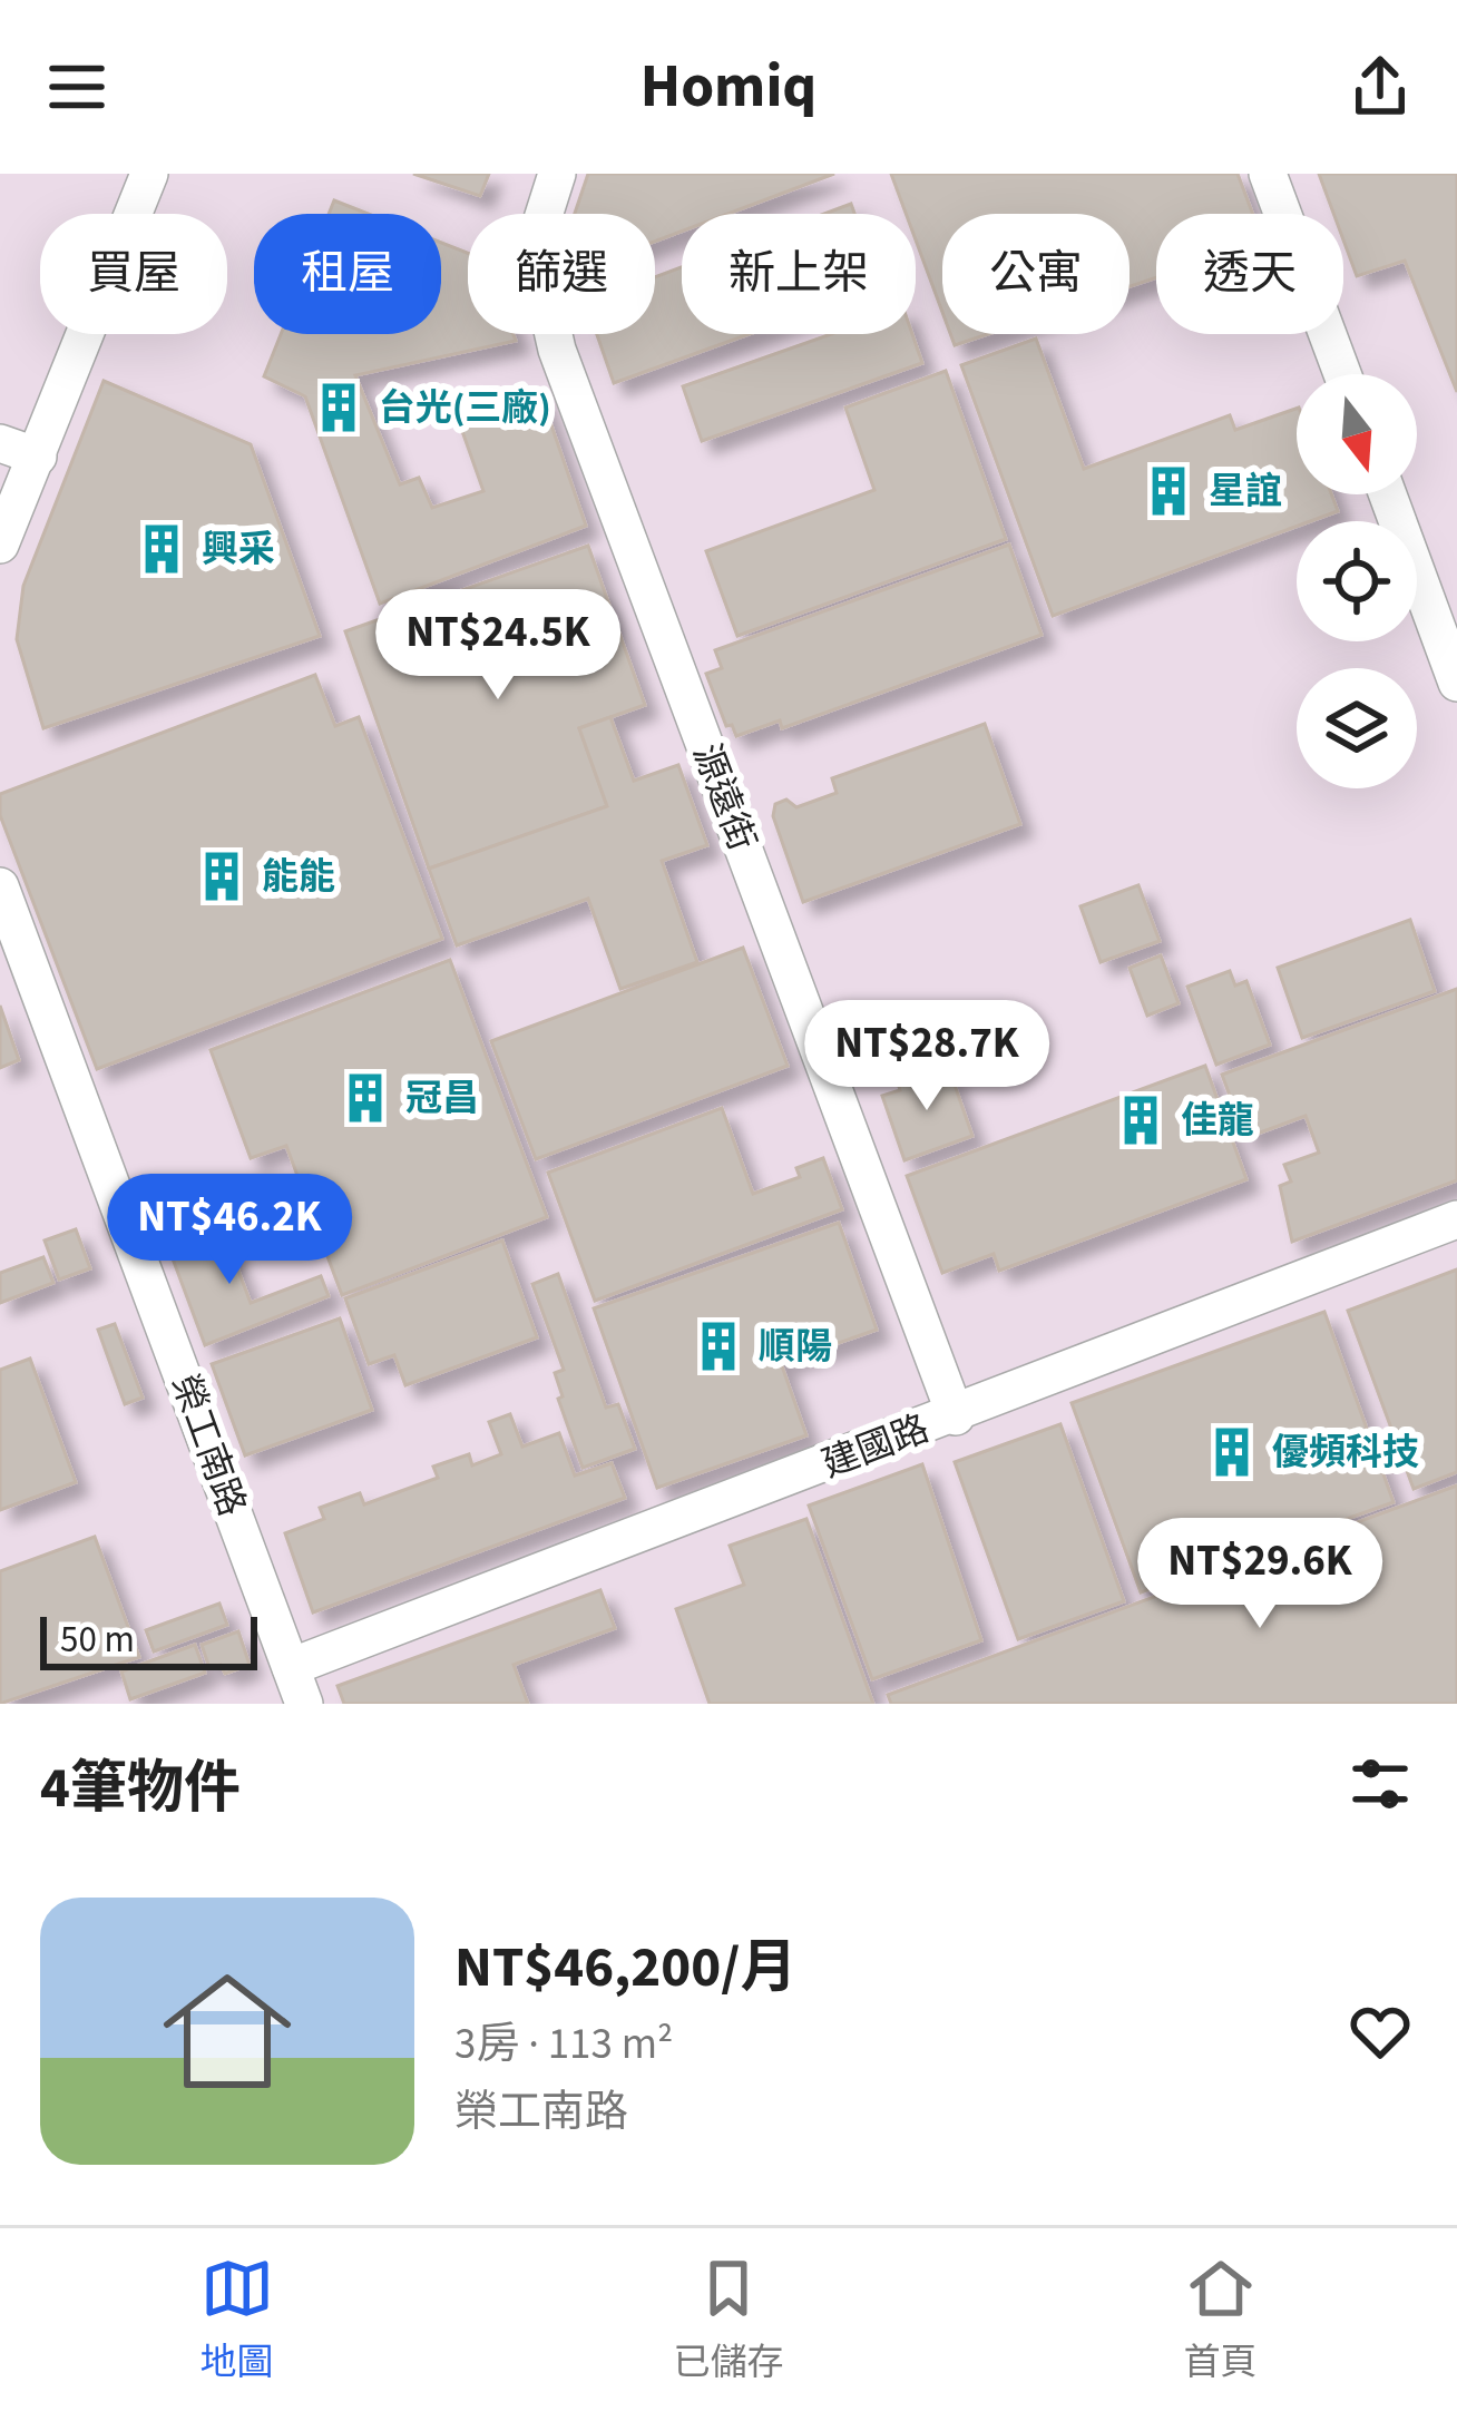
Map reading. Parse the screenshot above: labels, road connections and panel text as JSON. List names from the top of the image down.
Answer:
{
  "streets": {
    "street": ["源遠街", "榮工南路", "建國路"]
  },
  "crossings": [
    ["源遠街", "建國路"],
    ["榮工南路", "建國路"]
  ],
  "places": {
    "building": [
      "台光(三廠)",
      "星誼",
      "興采",
      "能能",
      "冠昌",
      "佳龍",
      "順陽",
      "優頻科技"
    ]
  },
  "scale_bar": "50 m",
  "north": "bottom",
  "page": {
    "header": "Homiq",
    "chip": [
      "買屋",
      "租屋",
      "篩選",
      "新上架",
      "公寓",
      "透天"
    ],
    "price": [
      "NT$24.5K",
      "NT$28.7K",
      "NT$46.2K",
      "NT$29.6K"
    ],
    "scale": "50 m",
    "heading": "4筆物件",
    "list": [
      {
        "name": "NT$46,200/月",
        "note": "3房 · 113 m² · 榮工南路"
      }
    ],
    "tabs": ["地圖", "已儲存", "首頁"]
  }
}
